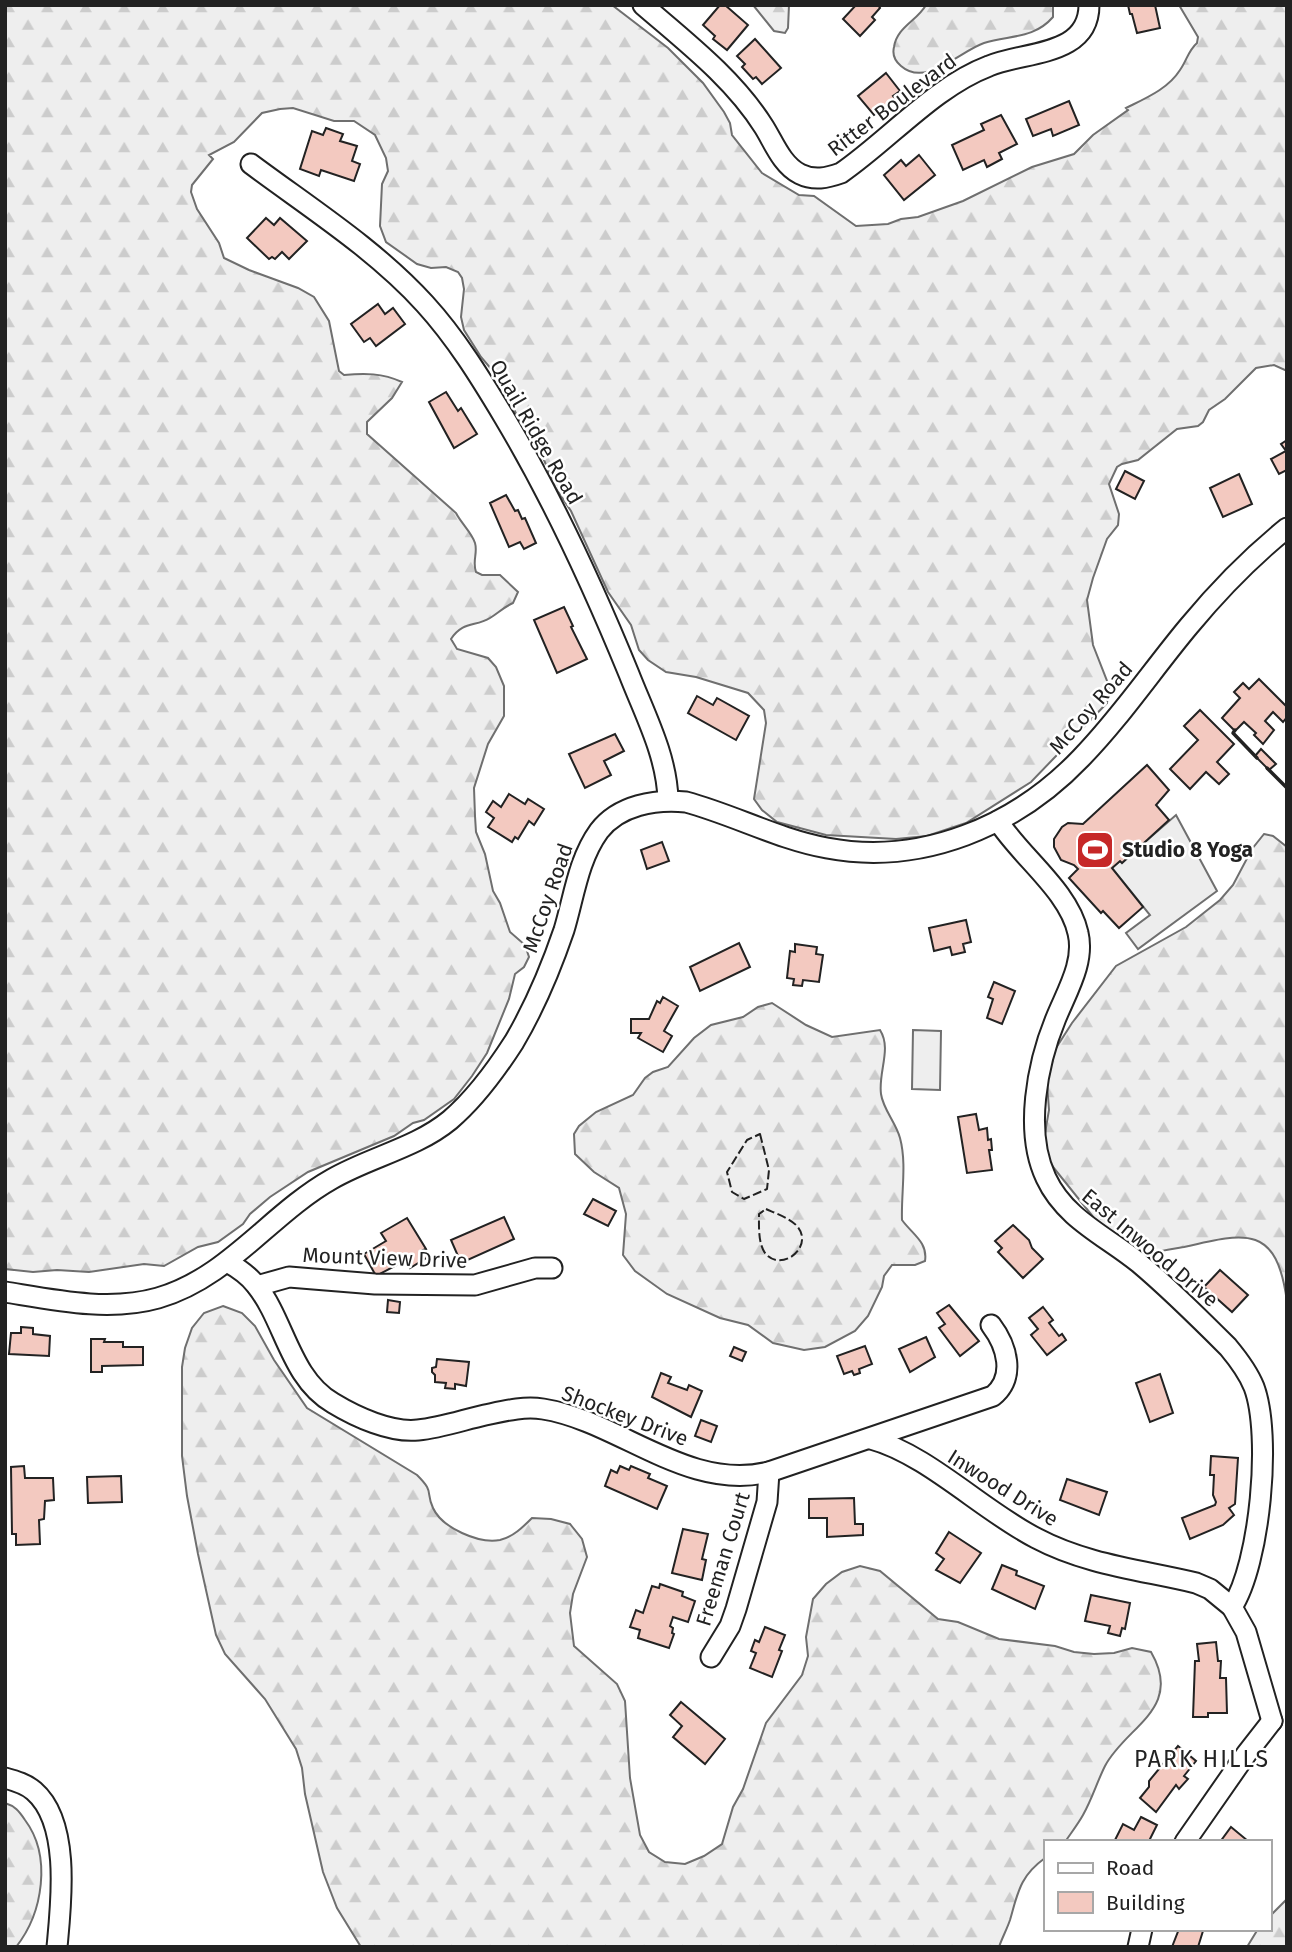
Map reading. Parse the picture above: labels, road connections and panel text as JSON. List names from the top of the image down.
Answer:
{
  "streets": {
    "street": [
      "Ritter Boulevard",
      "Quail Ridge Road",
      "McCoy Road",
      "East Inwood Drive",
      "Mount View Drive",
      "Shockey Drive",
      "Inwood Drive",
      "Freeman Court"
    ]
  },
  "crossings": [
    ["Quail Ridge Road", "McCoy Road"],
    ["McCoy Road", "East Inwood Drive"],
    ["McCoy Road", "Shockey Drive"],
    ["East Inwood Drive", "Inwood Drive"],
    ["Mount View Drive", "Shockey Drive"],
    ["Shockey Drive", "Inwood Drive"],
    ["Shockey Drive", "Freeman Court"]
  ],
  "districts": ["PARK HILLS"],
  "places": {
    "sports": ["Studio 8 Yoga"]
  },
  "legend": ["Road", "Building"]
}
